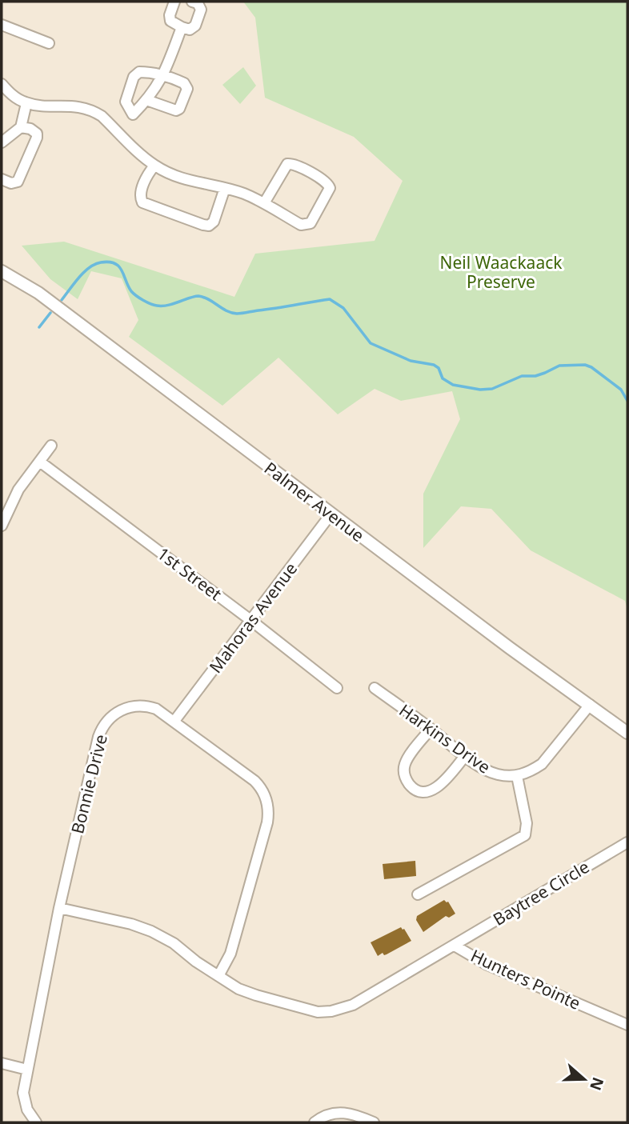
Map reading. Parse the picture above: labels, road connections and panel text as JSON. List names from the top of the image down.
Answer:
{
  "streets": {
    "street": [
      "Palmer Avenue",
      "1st Street",
      "Mahoras Avenue",
      "Harkins Drive",
      "Bonnie Drive",
      "Baytree Circle",
      "Hunters Pointe"
    ]
  },
  "crossings": [
    ["Palmer Avenue", "Mahoras Avenue"],
    ["1st Street", "Mahoras Avenue"],
    ["Mahoras Avenue", "Bonnie Drive"],
    ["Bonnie Drive", "Hunters Pointe"],
    ["Baytree Circle", "Hunters Pointe"]
  ],
  "parks": ["Neil Waackaack Preserve"],
  "north": "right"
}
